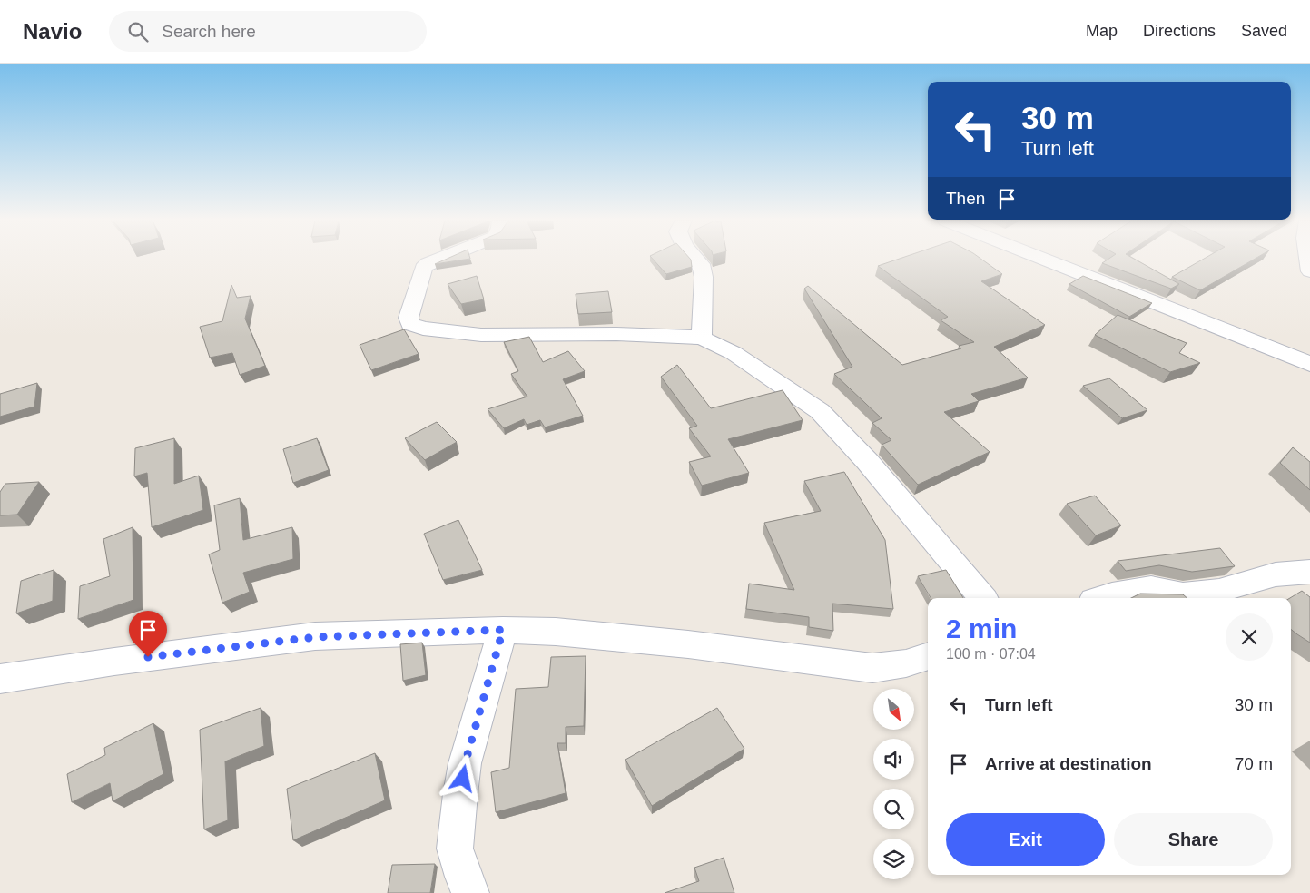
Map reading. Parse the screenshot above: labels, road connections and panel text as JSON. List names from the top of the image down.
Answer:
{
  "north": "bottom right",
  "page": {
    "header": "Navio",
    "search": "Search here",
    "nav": ["Map", "Directions", "Saved"],
    "turn": ["30 m", "Turn left"],
    "then": "Then",
    "heading": ["2 min", "100 m · 07:04"],
    "list": [
      {
        "name": "Turn left",
        "value": "30 m"
      },
      {
        "name": "Arrive at destination",
        "value": "70 m"
      }
    ],
    "buttons": ["Exit", "Share"]
  }
}
